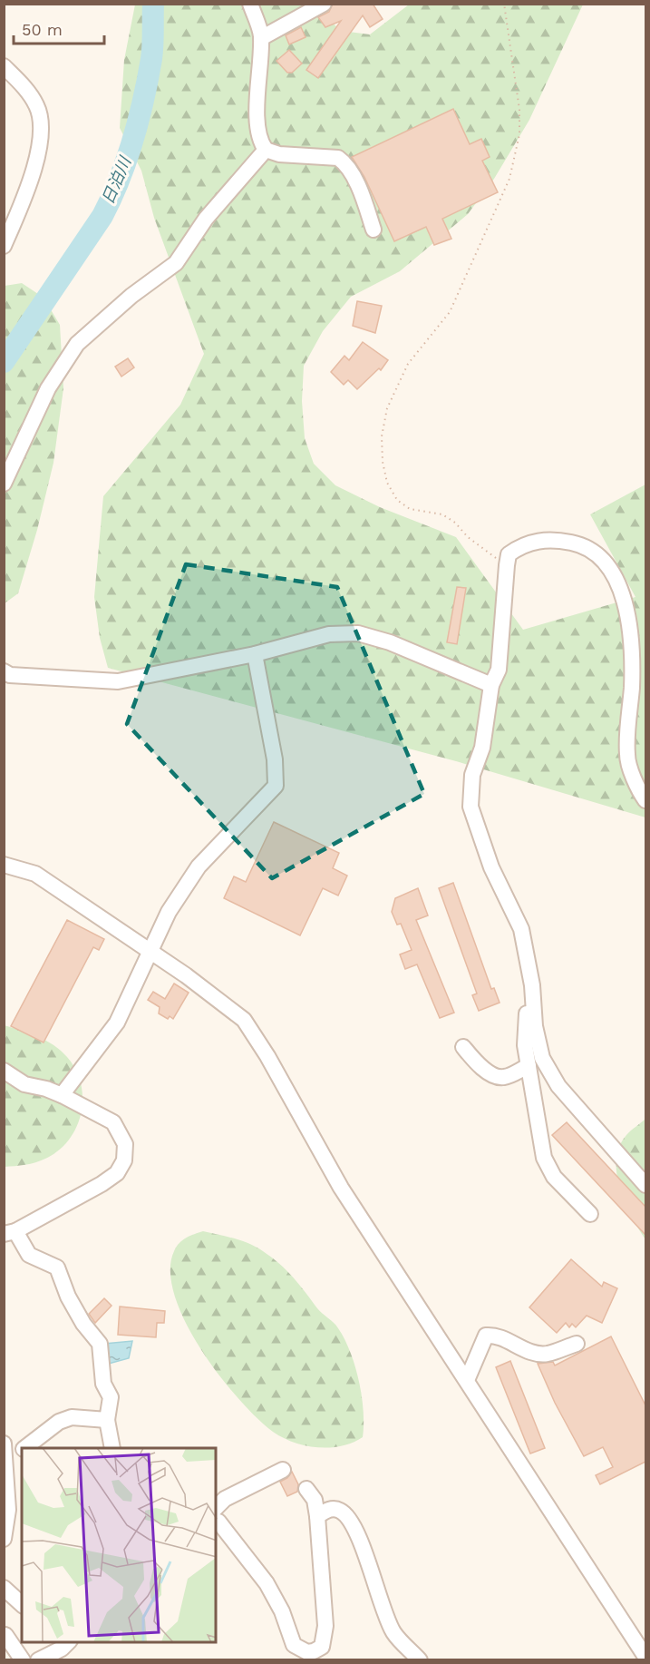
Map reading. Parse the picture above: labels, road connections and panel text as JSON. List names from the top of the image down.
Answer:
{
  "water": ["日泊川"],
  "scale_bar": "50 m"
}
